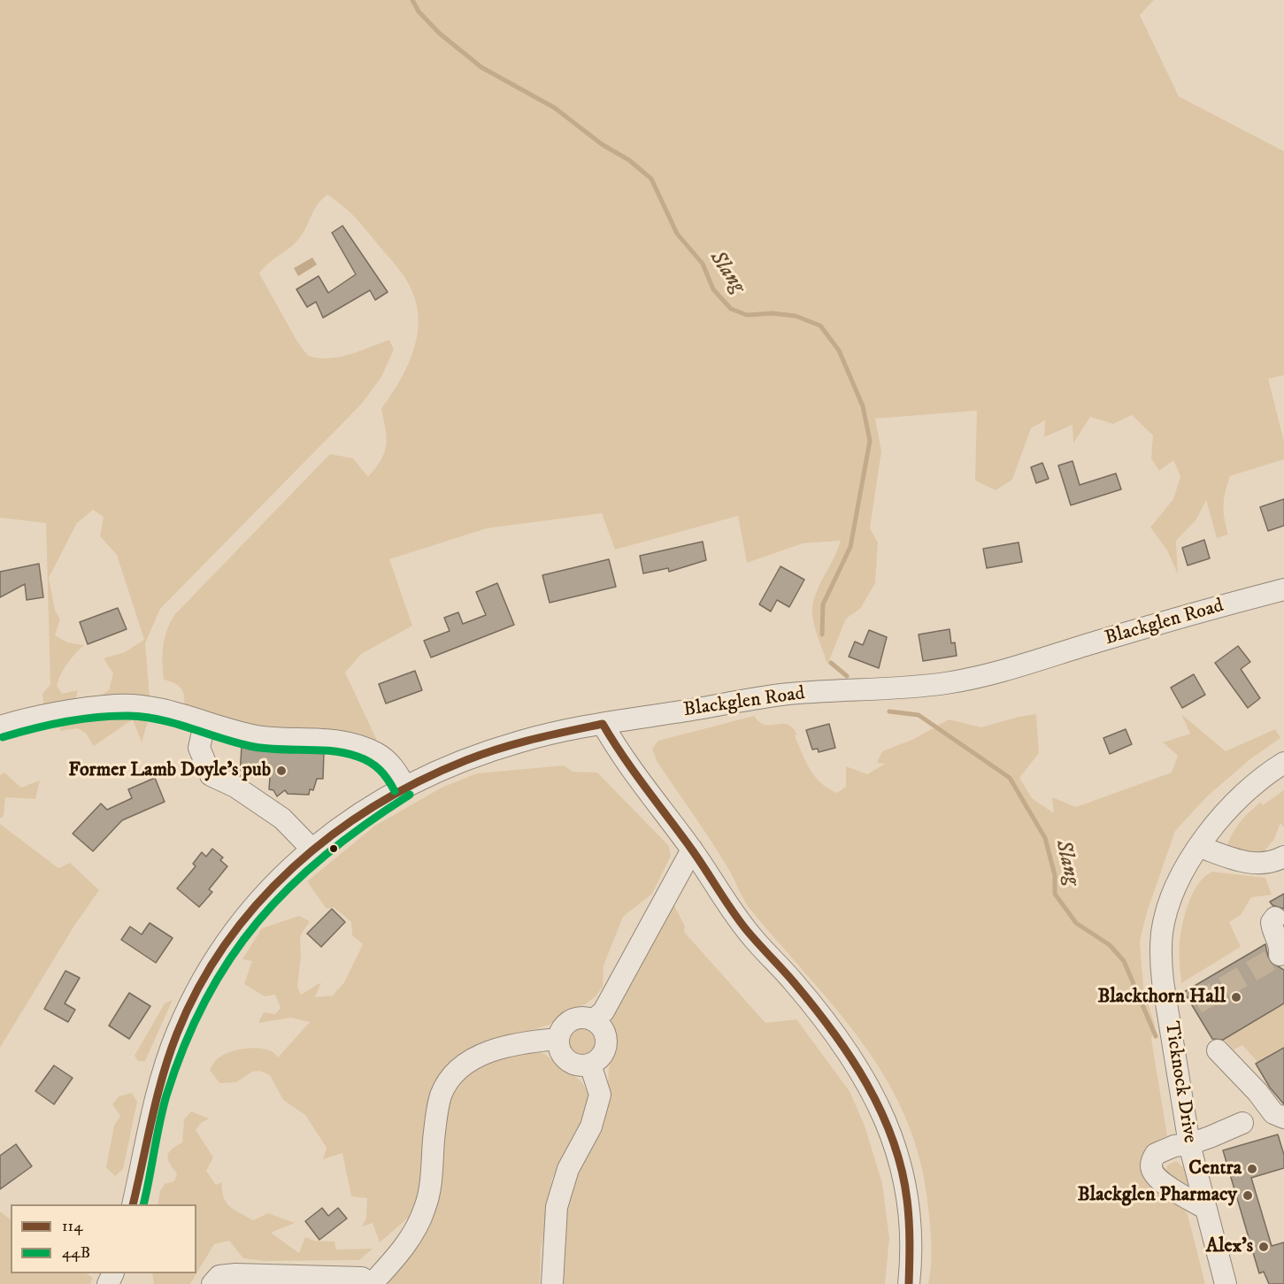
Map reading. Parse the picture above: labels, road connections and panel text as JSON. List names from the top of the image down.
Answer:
{
  "streets": {
    "street": ["Blackglen Road", "Ticknock Drive"]
  },
  "water": ["Slang"],
  "places": [
    "Former Lamb Doyle's pub",
    "Blackthorn Hall",
    "Centra",
    "Blackglen Pharmacy",
    "Alex's"
  ],
  "lines": ["transit line 44B", "transit line 114"],
  "legend": ["114", "44B"]
}
